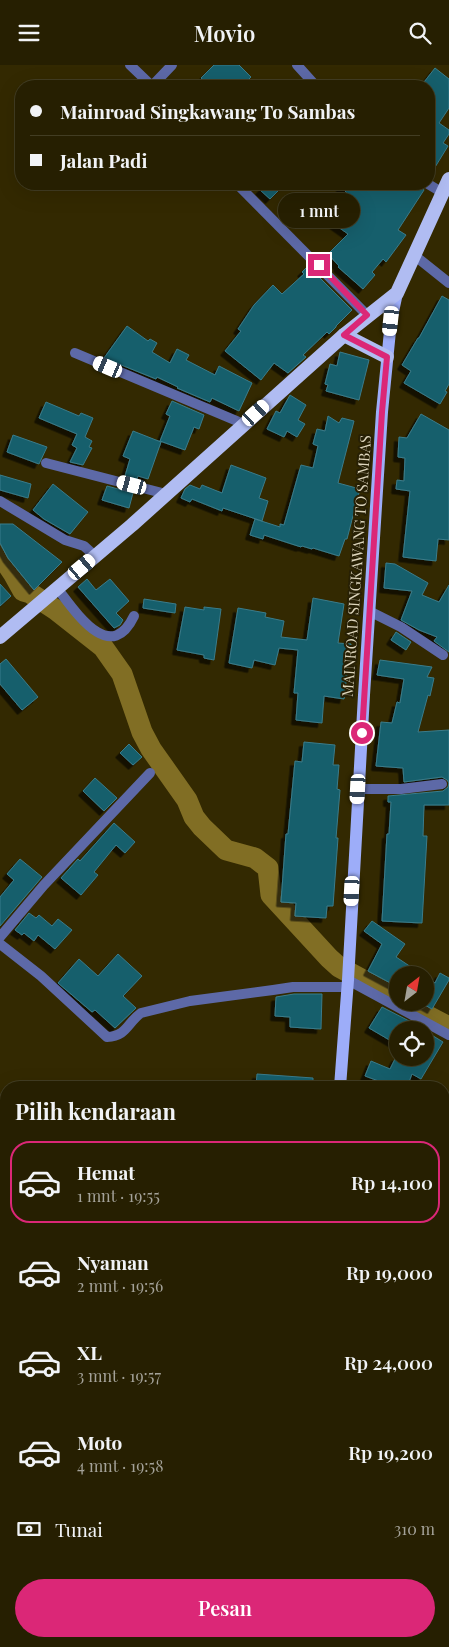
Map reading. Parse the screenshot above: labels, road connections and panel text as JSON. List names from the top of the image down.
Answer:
{
  "streets": {
    "highway": ["MAINROAD SINGKAWANG TO SAMBAS"]
  },
  "north": "top right",
  "page": {
    "header": "Movio",
    "banner": ["Mainroad Singkawang To Sambas", "Jalan Padi"],
    "bubble": "1 mnt",
    "heading": "Pilih kendaraan",
    "list": [
      {
        "name": "Hemat",
        "note": "1 mnt · 19:55",
        "value": "Rp 14,100"
      },
      {
        "name": "Nyaman",
        "note": "2 mnt · 19:56",
        "value": "Rp 19,000"
      },
      {
        "name": "XL",
        "note": "3 mnt · 19:57",
        "value": "Rp 24,000"
      },
      {
        "name": "Moto",
        "note": "4 mnt · 19:58",
        "value": "Rp 19,200"
      }
    ],
    "pay": ["Tunai", "310 m"],
    "buttons": "Pesan"
  }
}
